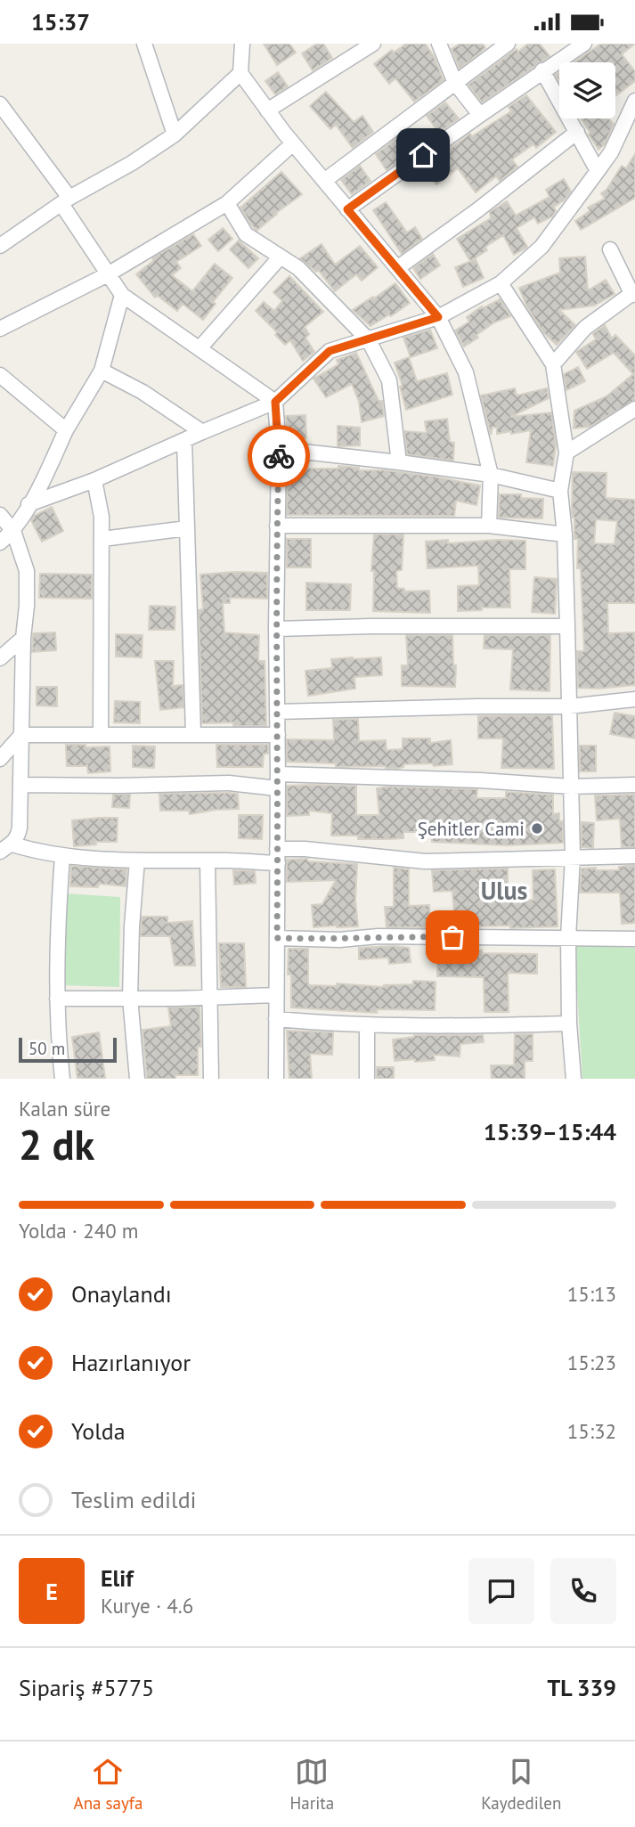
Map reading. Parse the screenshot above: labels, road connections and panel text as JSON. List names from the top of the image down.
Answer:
{
  "districts": ["Ulus"],
  "places": ["Şehitler Cami"],
  "scale_bar": "50 m",
  "page": {
    "status": "15:37",
    "scale": "50 m",
    "heading": ["2 dk", "Kalan süre", "15:39–15:44"],
    "panel": [
      "Elif",
      "Kurye · 4.6",
      "Sipariş #5775",
      "TL 339"
    ],
    "bar": "Yolda · 240 m",
    "list": [
      ["Onaylandı", "15:13"],
      ["Hazırlanıyor", "15:23"],
      ["Yolda", "15:32"],
      "Teslim edildi"
    ],
    "round": "E",
    "tabs": ["Ana sayfa", "Harita", "Kaydedilen"]
  }
}
